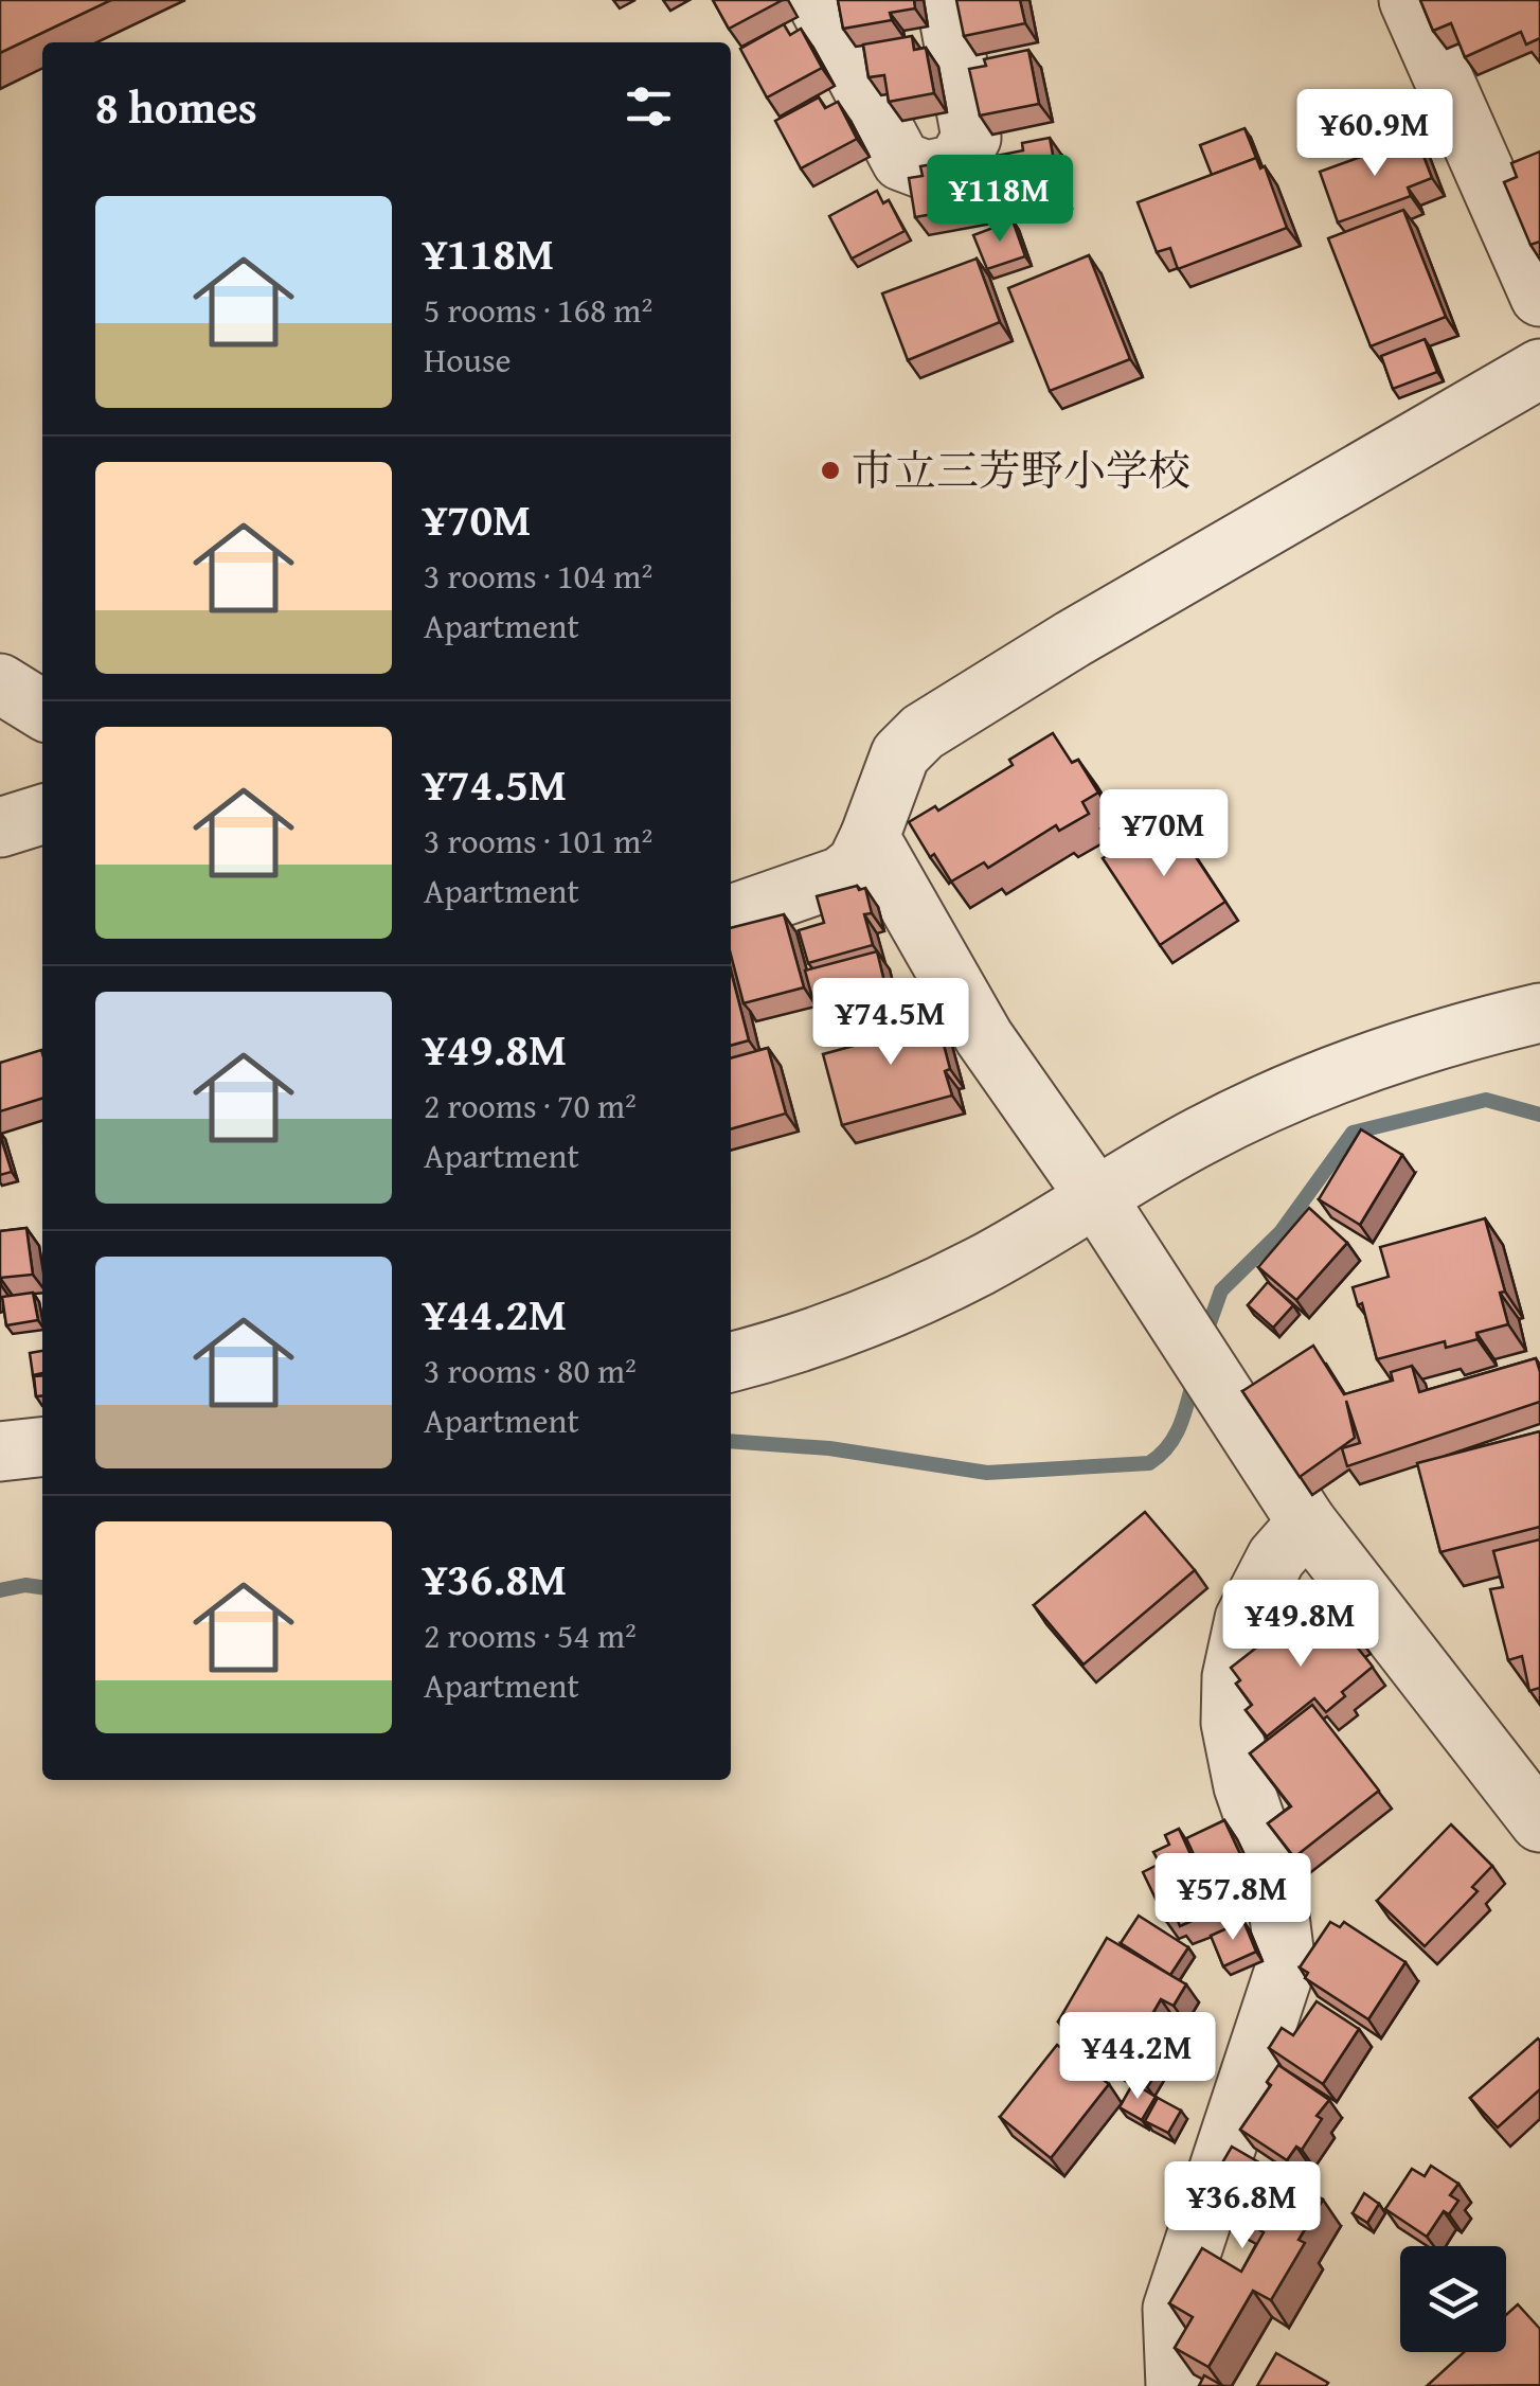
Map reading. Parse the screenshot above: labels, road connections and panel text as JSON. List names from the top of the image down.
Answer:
{
  "places": ["市立三芳野小学校"],
  "page": {
    "heading": "8 homes",
    "price": [
      "¥60.9M",
      "¥118M",
      "¥70M",
      "¥74.5M",
      "¥49.8M",
      "¥57.8M",
      "¥44.2M",
      "¥36.8M"
    ],
    "list": [
      {
        "name": "¥118M",
        "note": "5 rooms · 168 m² · House"
      },
      {
        "name": "¥70M",
        "note": "3 rooms · 104 m² · Apartment"
      },
      {
        "name": "¥74.5M",
        "note": "3 rooms · 101 m² · Apartment"
      },
      {
        "name": "¥49.8M",
        "note": "2 rooms · 70 m² · Apartment"
      },
      {
        "name": "¥44.2M",
        "note": "3 rooms · 80 m² · Apartment"
      },
      {
        "name": "¥36.8M",
        "note": "2 rooms · 54 m² · Apartment"
      }
    ]
  }
}
